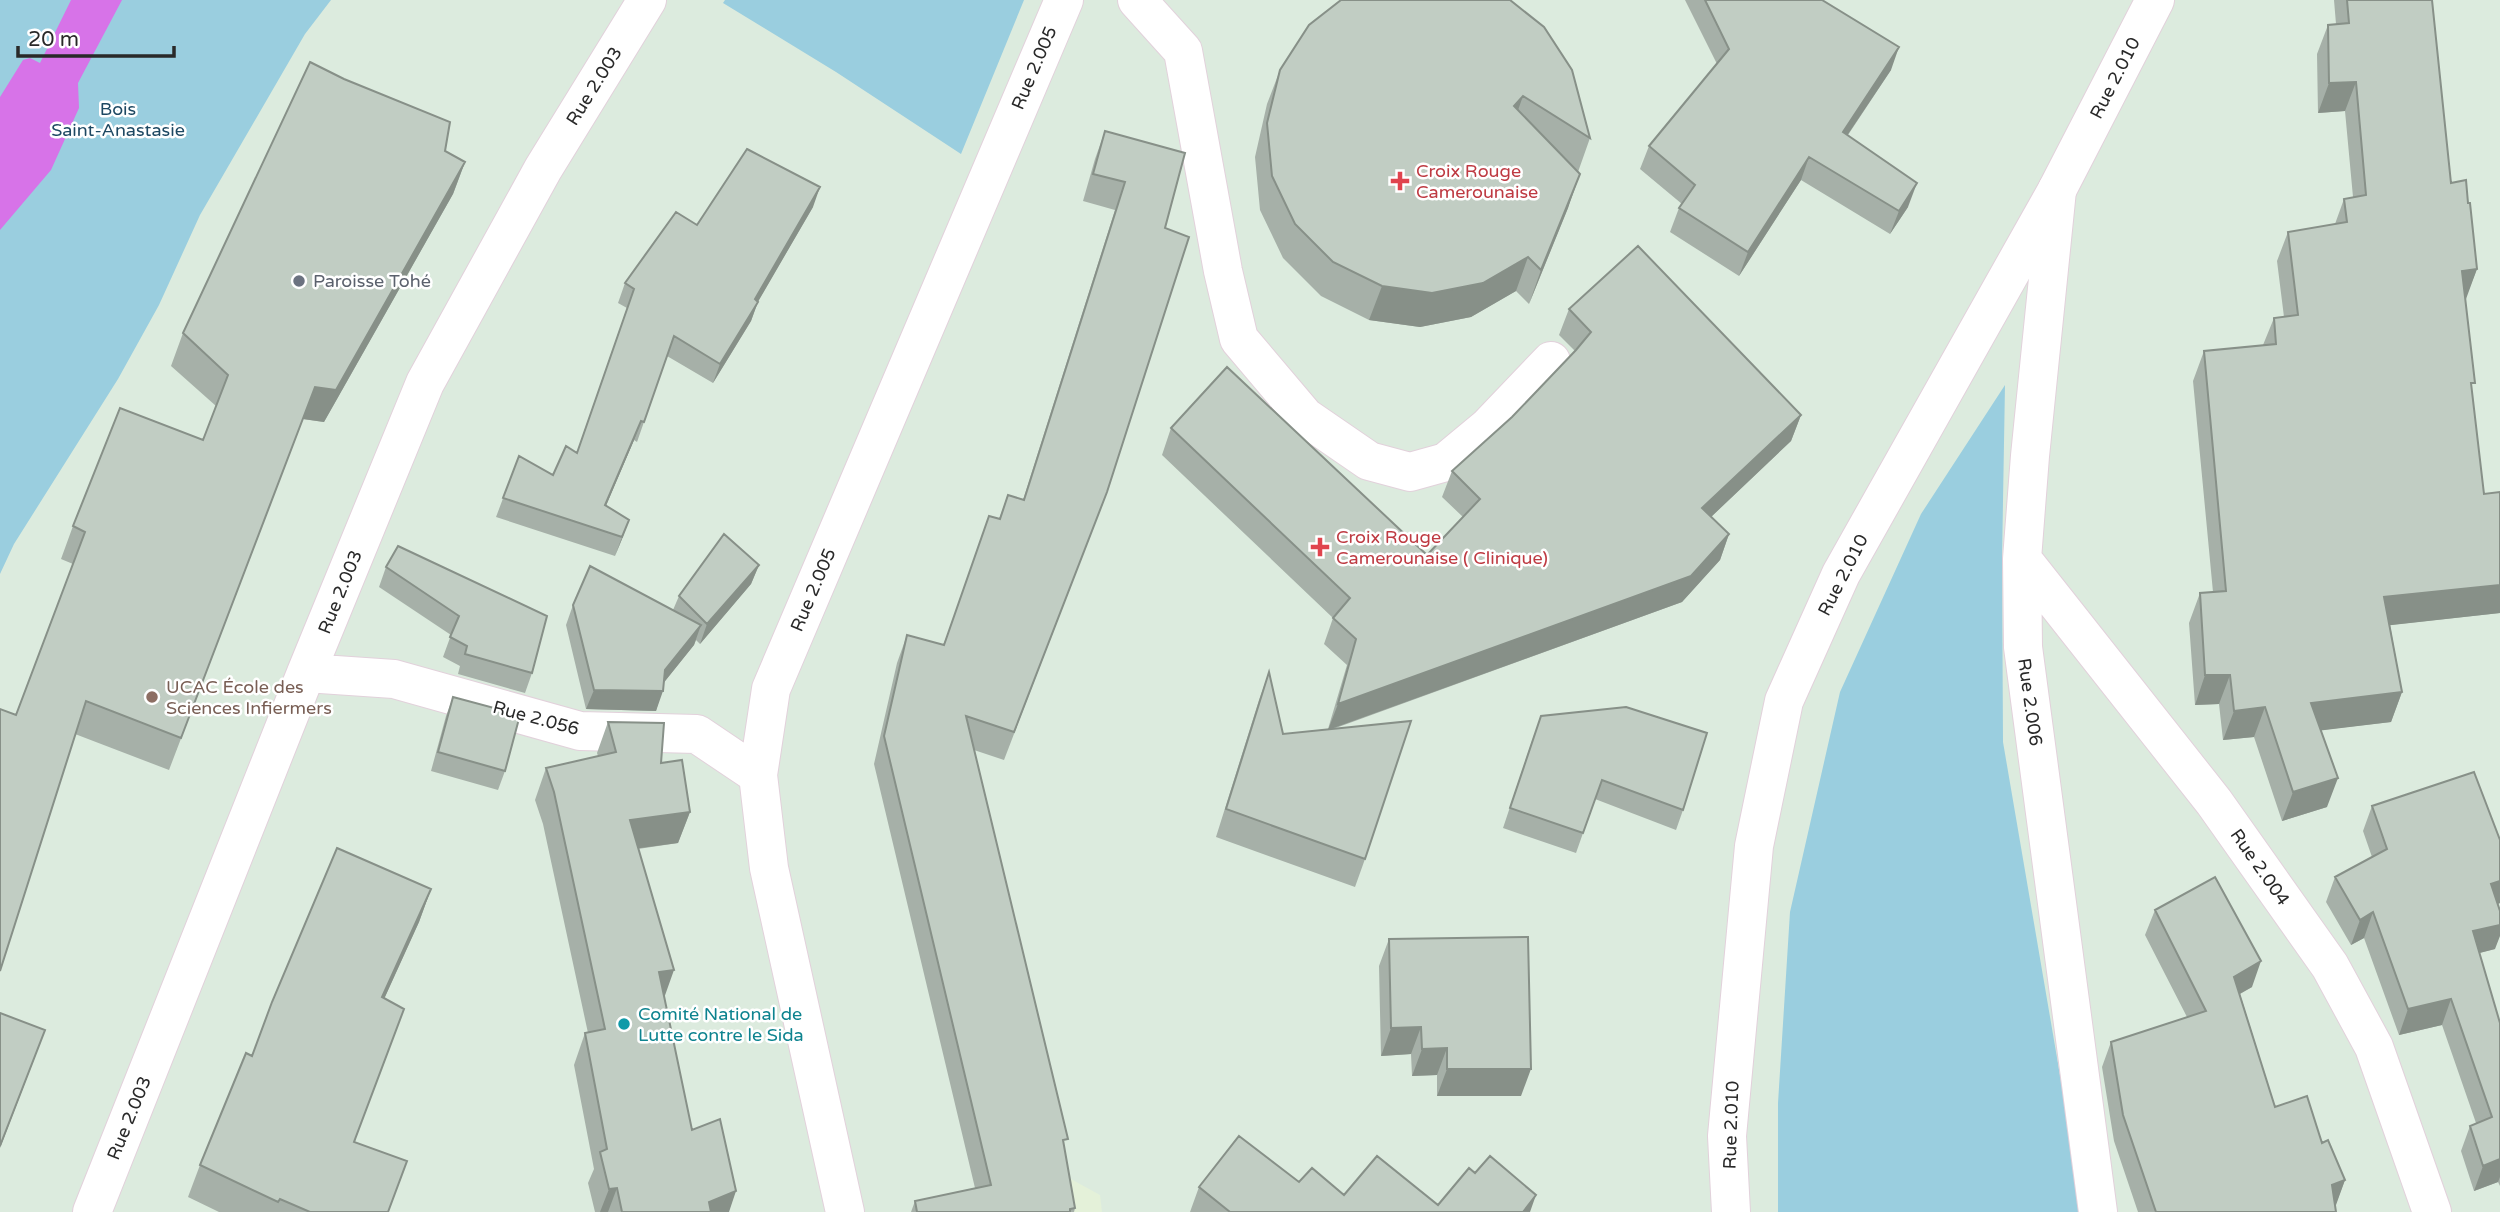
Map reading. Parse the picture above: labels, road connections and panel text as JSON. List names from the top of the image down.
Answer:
{
  "streets": {
    "street": [
      "Rue 2.005",
      "Rue 2.010",
      "Rue 2.003",
      "Rue 2.006",
      "Rue 2.056",
      "Rue 2.004"
    ]
  },
  "crossings": [
    ["Rue 2.005", "Rue 2.056"],
    ["Rue 2.010", "Rue 2.006"],
    ["Rue 2.003", "Rue 2.056"],
    ["Rue 2.006", "Rue 2.004"]
  ],
  "parks": ["Bois Saint-Anastasie"],
  "places": {
    "health": ["Croix Rouge Camerounaise", "Croix Rouge Camerounaise ( Clinique)"],
    "other": ["Paroisse Tohé", "UCAC École des Sciences Infiermers", "Comité National de Lutte contre le Sida"]
  },
  "scale_bar": "20 m"
}
